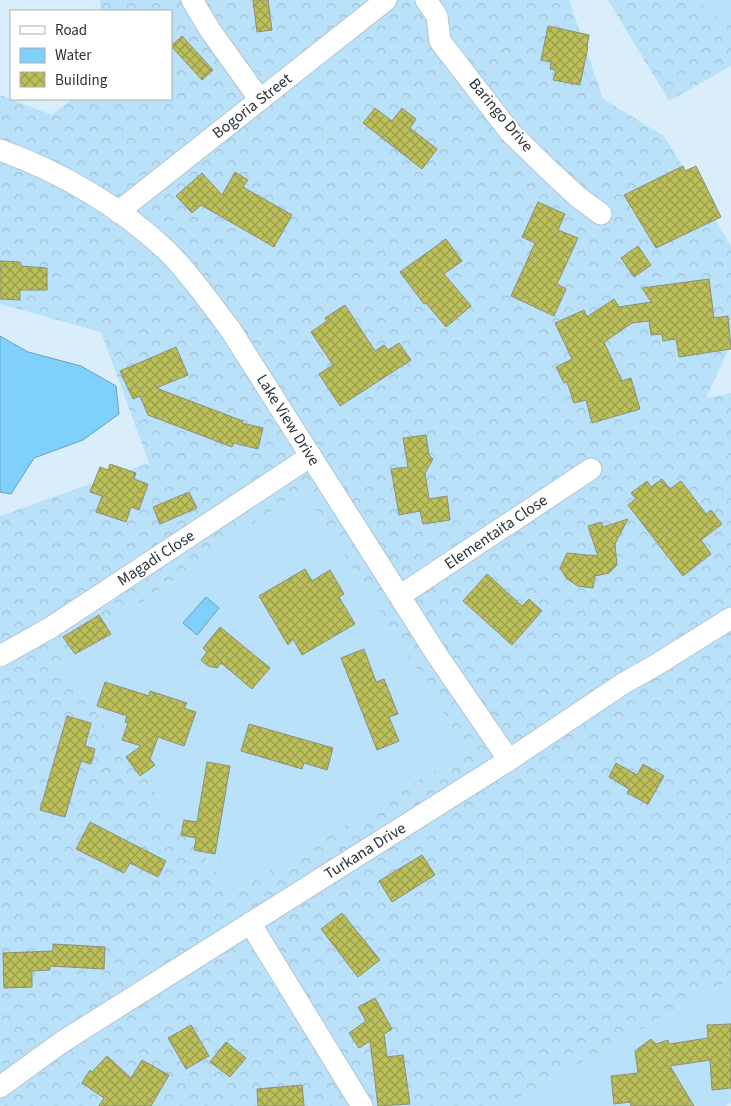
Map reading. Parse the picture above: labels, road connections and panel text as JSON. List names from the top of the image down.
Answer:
{
  "streets": {
    "street": [
      "Bogoria Street",
      "Baringo Drive",
      "Lake View Drive",
      "Elementaita Close",
      "Magadi Close",
      "Turkana Drive"
    ]
  },
  "crossings": [
    ["Bogoria Street", "Lake View Drive"],
    ["Lake View Drive", "Elementaita Close"],
    ["Lake View Drive", "Magadi Close"],
    ["Lake View Drive", "Turkana Drive"]
  ],
  "legend": ["Road", "Water", "Building"]
}
